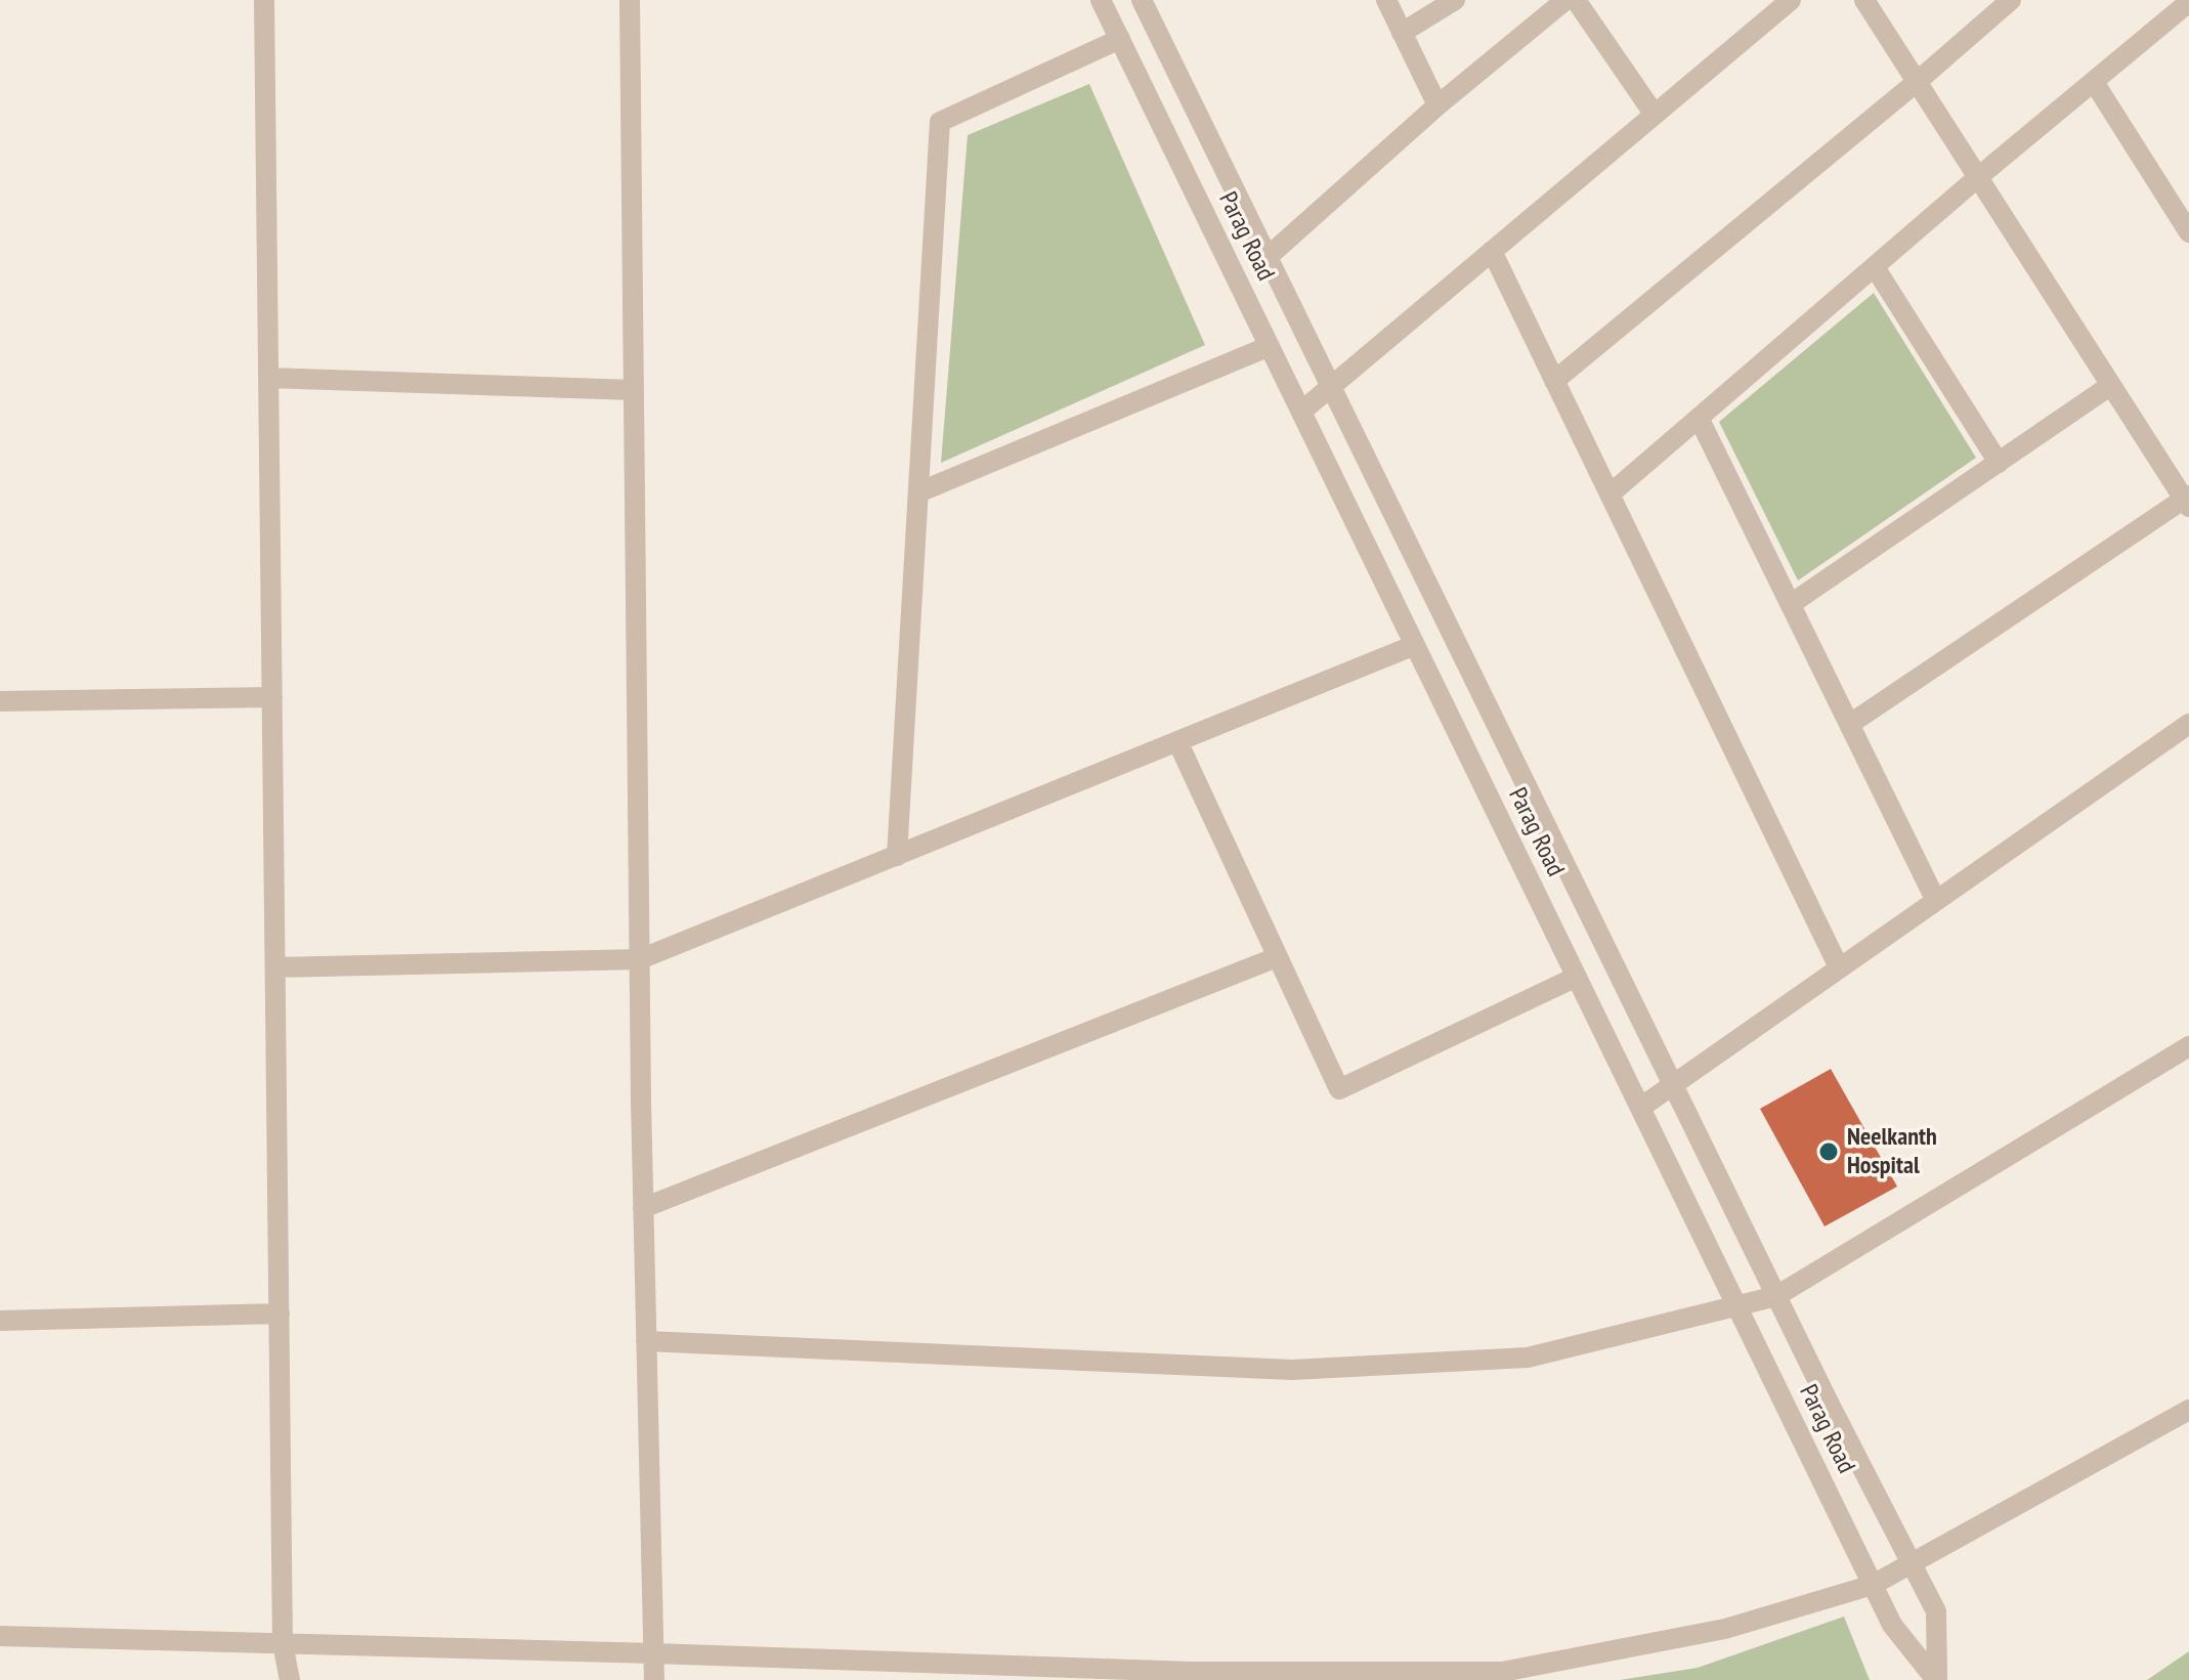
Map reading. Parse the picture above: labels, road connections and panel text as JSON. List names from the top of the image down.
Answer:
{
  "streets": {
    "street": ["Parag Road"]
  },
  "places": ["Neelkanth Hospital"]
}
